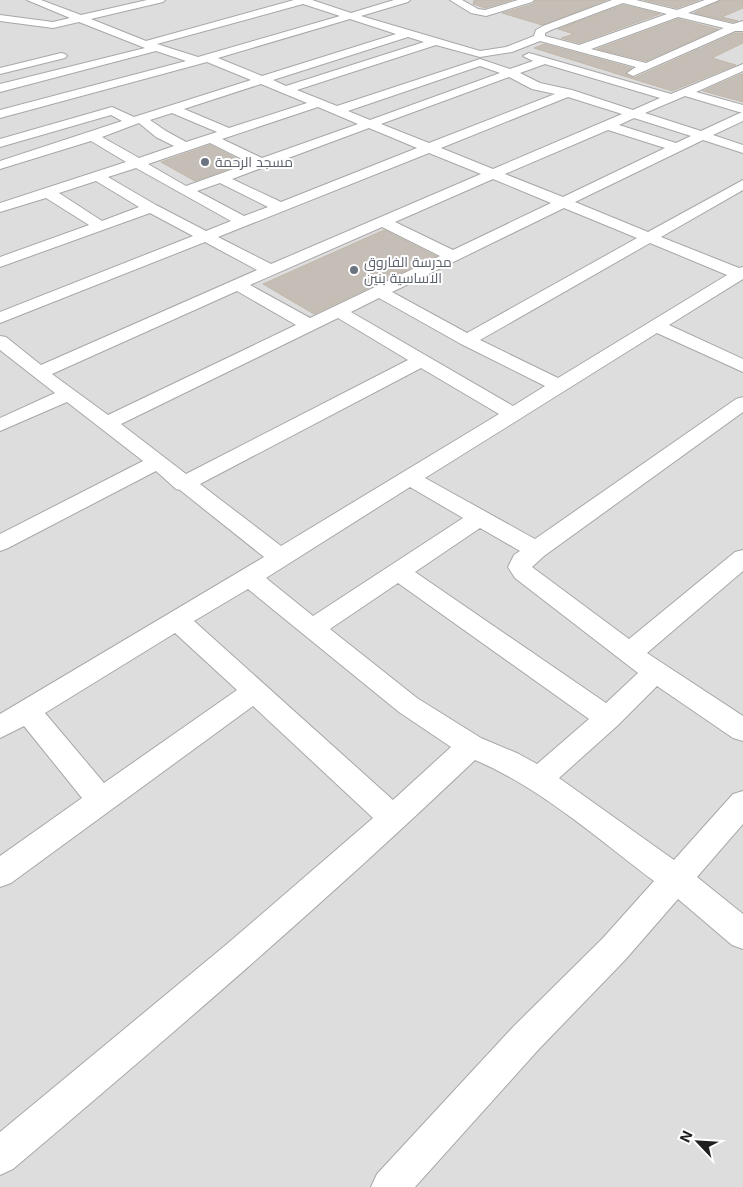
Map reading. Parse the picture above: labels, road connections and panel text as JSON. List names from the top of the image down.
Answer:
{
  "places": ["مسجد الرحمة", "مدرسة الفاروق الاساسية بنين"],
  "north": "top left"
}
